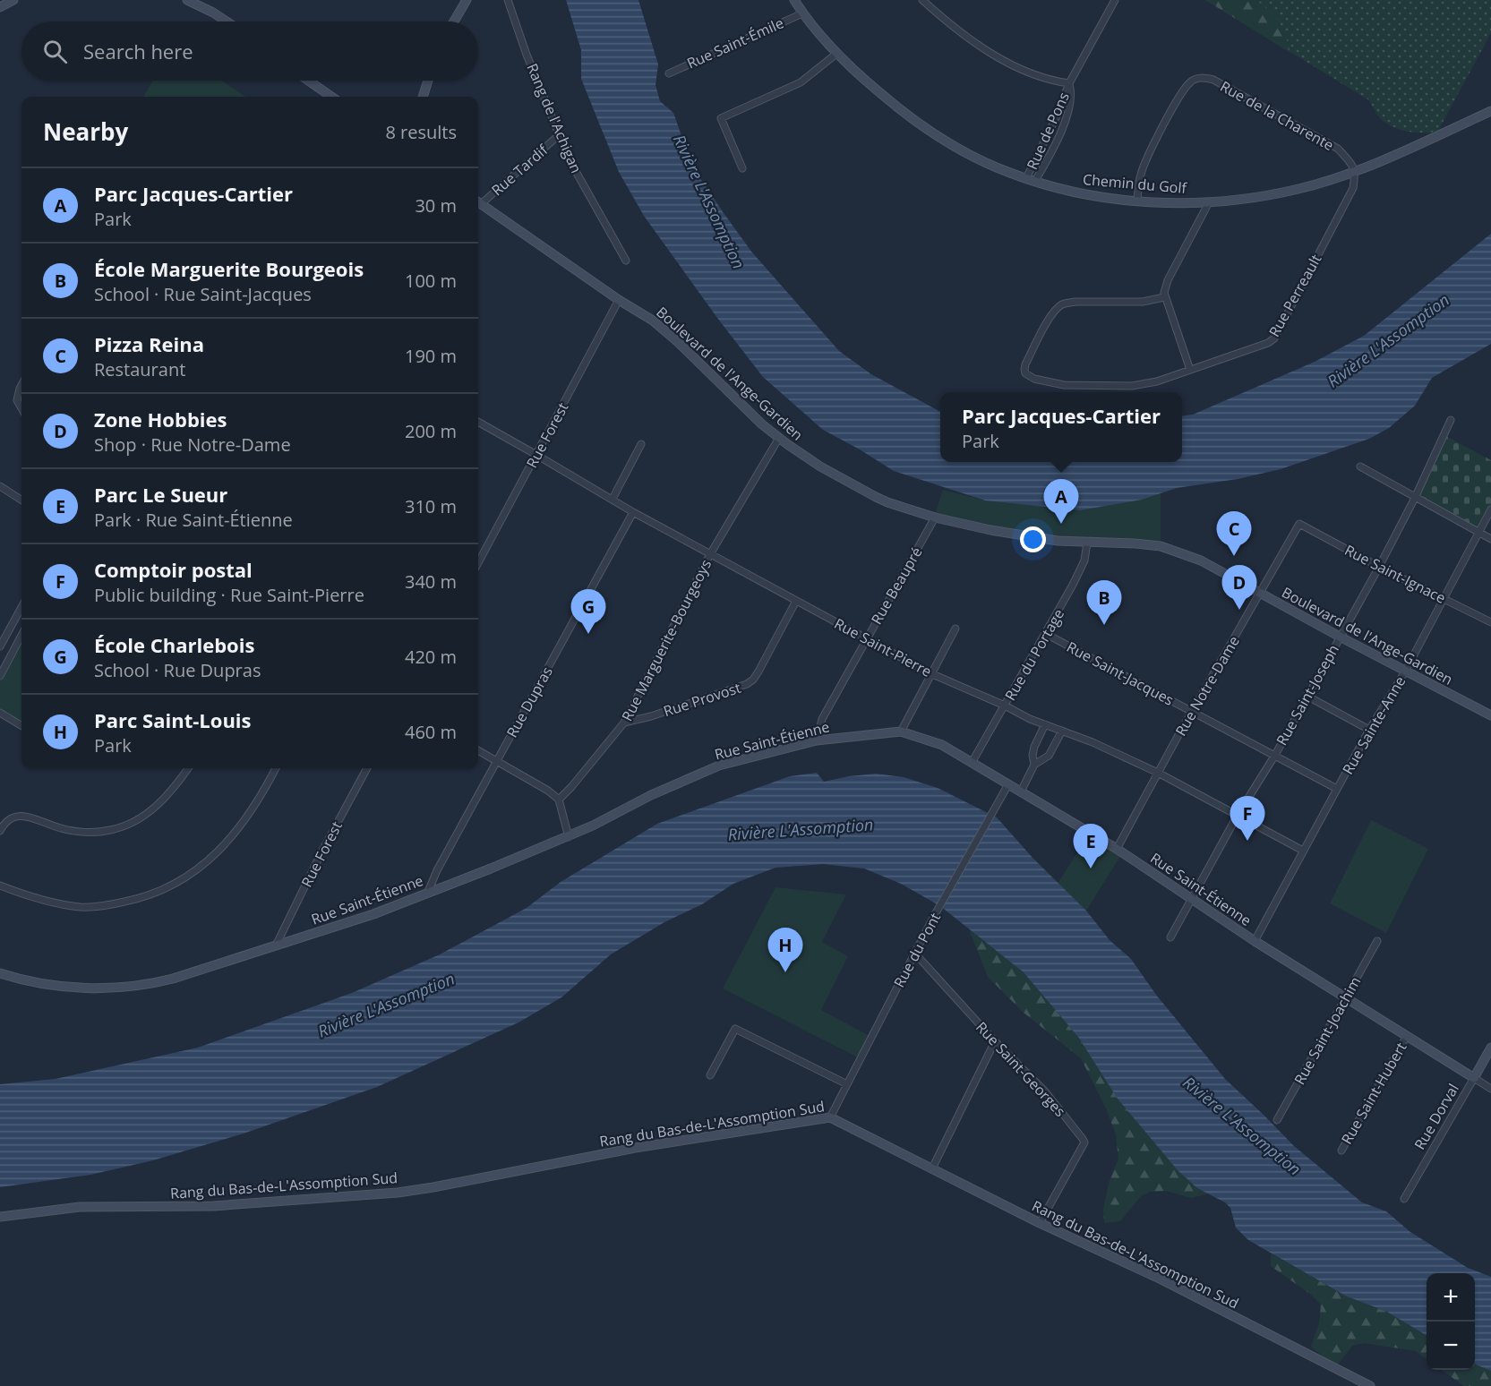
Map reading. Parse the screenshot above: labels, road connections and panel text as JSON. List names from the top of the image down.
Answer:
{
  "streets": {
    "street": [
      "Rue Saint-Émile",
      "Rue de la Charente",
      "Rang de l'Achigan",
      "Rue de Pons",
      "Rue Tardif",
      "Chemin du Golf",
      "Rue Perreault",
      "Boulevard de l'Ange-Gardien",
      "Rue Forest",
      "Rue Saint-Ignace",
      "Rue Beaupré",
      "Rue Marguerite-Bourgeoys",
      "Rue Saint-Pierre",
      "Rue du Portage",
      "Rue Saint-Jacques",
      "Rue Notre-Dame",
      "Rue Saint-Joseph",
      "Rue Provost",
      "Rue Dupras",
      "Rue Sainte-Anne",
      "Rue Saint-Étienne",
      "Rue du Pont",
      "Rue Saint-Joachim",
      "Rue Saint-Georges",
      "Rue Saint-Hubert",
      "Rue Dorval",
      "Rang du Bas-de-L'Assomption Sud"
    ]
  },
  "crossings": [
    ["Rue Saint-Émile", "Chemin du Golf"],
    ["Rue de la Charente", "Chemin du Golf"],
    ["Rue de la Charente", "Rue Perreault"],
    ["Rang de l'Achigan", "Rue Tardif"],
    ["Rue de Pons", "Chemin du Golf"],
    ["Chemin du Golf", "Rue Perreault"],
    ["Boulevard de l'Ange-Gardien", "Rue Forest"],
    ["Boulevard de l'Ange-Gardien", "Rue Beaupré"],
    ["Boulevard de l'Ange-Gardien", "Rue Marguerite-Bourgeoys"],
    ["Boulevard de l'Ange-Gardien", "Rue du Portage"],
    ["Boulevard de l'Ange-Gardien", "Rue Notre-Dame"],
    ["Boulevard de l'Ange-Gardien", "Rue Saint-Joseph"],
    ["Boulevard de l'Ange-Gardien", "Rue Sainte-Anne"],
    ["Rue Forest", "Rue Saint-Pierre"],
    ["Rue Forest", "Rue Saint-Étienne"],
    ["Rue Saint-Ignace", "Rue Notre-Dame"],
    ["Rue Saint-Ignace", "Rue Saint-Joseph"],
    ["Rue Saint-Ignace", "Rue Sainte-Anne"],
    ["Rue Beaupré", "Rue Saint-Pierre"],
    ["Rue Beaupré", "Rue Saint-Étienne"],
    ["Rue Marguerite-Bourgeoys", "Rue Saint-Pierre"],
    ["Rue Marguerite-Bourgeoys", "Rue Provost"],
    ["Rue Saint-Pierre", "Rue du Portage"],
    ["Rue Saint-Pierre", "Rue Notre-Dame"],
    ["Rue Saint-Pierre", "Rue Saint-Joseph"],
    ["Rue Saint-Pierre", "Rue Provost"],
    ["Rue Saint-Pierre", "Rue Dupras"],
    ["Rue Saint-Pierre", "Rue Sainte-Anne"],
    ["Rue du Portage", "Rue Saint-Jacques"],
    ["Rue du Portage", "Rue Saint-Étienne"],
    ["Rue Saint-Jacques", "Rue Notre-Dame"],
    ["Rue Saint-Jacques", "Rue Saint-Joseph"],
    ["Rue Saint-Jacques", "Rue Sainte-Anne"],
    ["Rue Notre-Dame", "Rue Saint-Étienne"],
    ["Rue Saint-Joseph", "Rue Saint-Étienne"],
    ["Rue Dupras", "Rue Saint-Étienne"],
    ["Rue Sainte-Anne", "Rue Saint-Étienne"],
    ["Rue Saint-Étienne", "Rue du Pont"],
    ["Rue Saint-Étienne", "Rue Saint-Joachim"],
    ["Rue Saint-Étienne", "Rue Saint-Hubert"],
    ["Rue Saint-Étienne", "Rue Dorval"],
    ["Rue du Pont", "Rue Saint-Georges"],
    ["Rue du Pont", "Rang du Bas-de-L'Assomption Sud"],
    ["Rue Saint-Georges", "Rang du Bas-de-L'Assomption Sud"]
  ],
  "water": ["Rivière L'Assomption"],
  "page": {
    "search": "Search here",
    "heading": ["Nearby", "8 results"],
    "list": [
      {
        "mark": "A",
        "name": "Parc Jacques-Cartier",
        "note": "Park",
        "value": "30 m"
      },
      {
        "mark": "B",
        "name": "École Marguerite Bourgeois",
        "note": "School · Rue Saint-Jacques",
        "value": "100 m"
      },
      {
        "mark": "C",
        "name": "Pizza Reina",
        "note": "Restaurant",
        "value": "190 m"
      },
      {
        "mark": "D",
        "name": "Zone Hobbies",
        "note": "Shop · Rue Notre-Dame",
        "value": "200 m"
      },
      {
        "mark": "E",
        "name": "Parc Le Sueur",
        "note": "Park · Rue Saint-Étienne",
        "value": "310 m"
      },
      {
        "mark": "F",
        "name": "Comptoir postal",
        "note": "Public building · Rue Saint-Pierre",
        "value": "340 m"
      },
      {
        "mark": "G",
        "name": "École Charlebois",
        "note": "School · Rue Dupras",
        "value": "420 m"
      },
      {
        "mark": "H",
        "name": "Parc Saint-Louis",
        "note": "Park",
        "value": "460 m"
      }
    ],
    "popup": ["Parc Jacques-Cartier", "Park"],
    "pins": [
      "A",
      "C",
      "D",
      "B",
      "G",
      "F",
      "E",
      "H"
    ],
    "map_buttons": ["+", "−"]
  }
}
